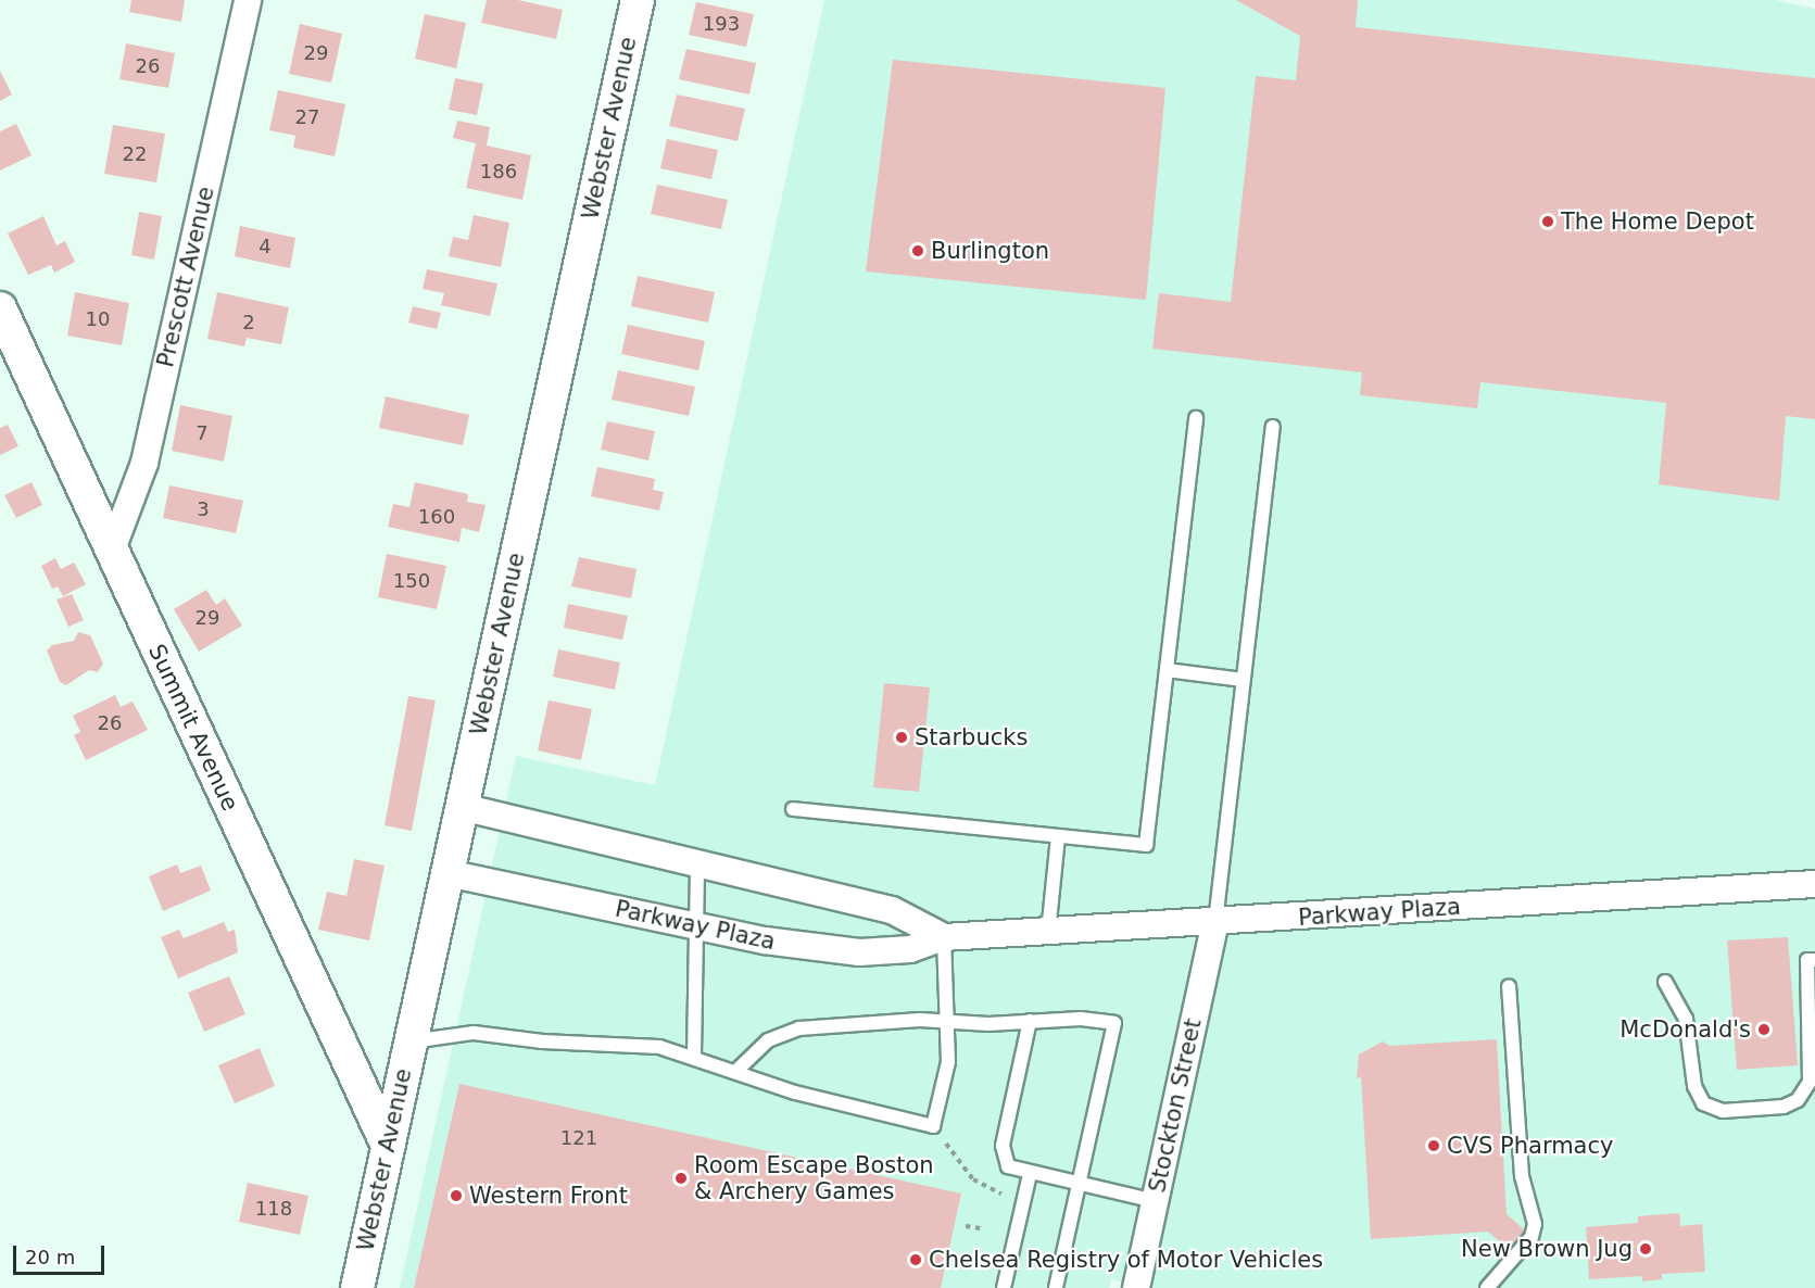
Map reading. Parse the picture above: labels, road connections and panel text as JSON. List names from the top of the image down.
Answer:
{
  "streets": {
    "street": [
      "Webster Avenue",
      "Prescott Avenue",
      "Summit Avenue",
      "Parkway Plaza",
      "Stockton Street"
    ]
  },
  "crossings": [
    ["Webster Avenue", "Summit Avenue"],
    ["Webster Avenue", "Parkway Plaza"],
    ["Prescott Avenue", "Summit Avenue"],
    ["Parkway Plaza", "Stockton Street"]
  ],
  "places": [
    "The Home Depot",
    "Burlington",
    "Starbucks",
    "McDonald's",
    "CVS Pharmacy",
    "Room Escape Boston & Archery Games",
    "Western Front",
    "New Brown Jug",
    "Chelsea Registry of Motor Vehicles"
  ],
  "house_numbers": [
    "193",
    "29",
    "26",
    "27",
    "22",
    "186",
    "4",
    "10",
    "2",
    "7",
    "3",
    "160",
    "150",
    "29",
    "26",
    "121",
    "118"
  ],
  "scale_bar": "20 m"
}
